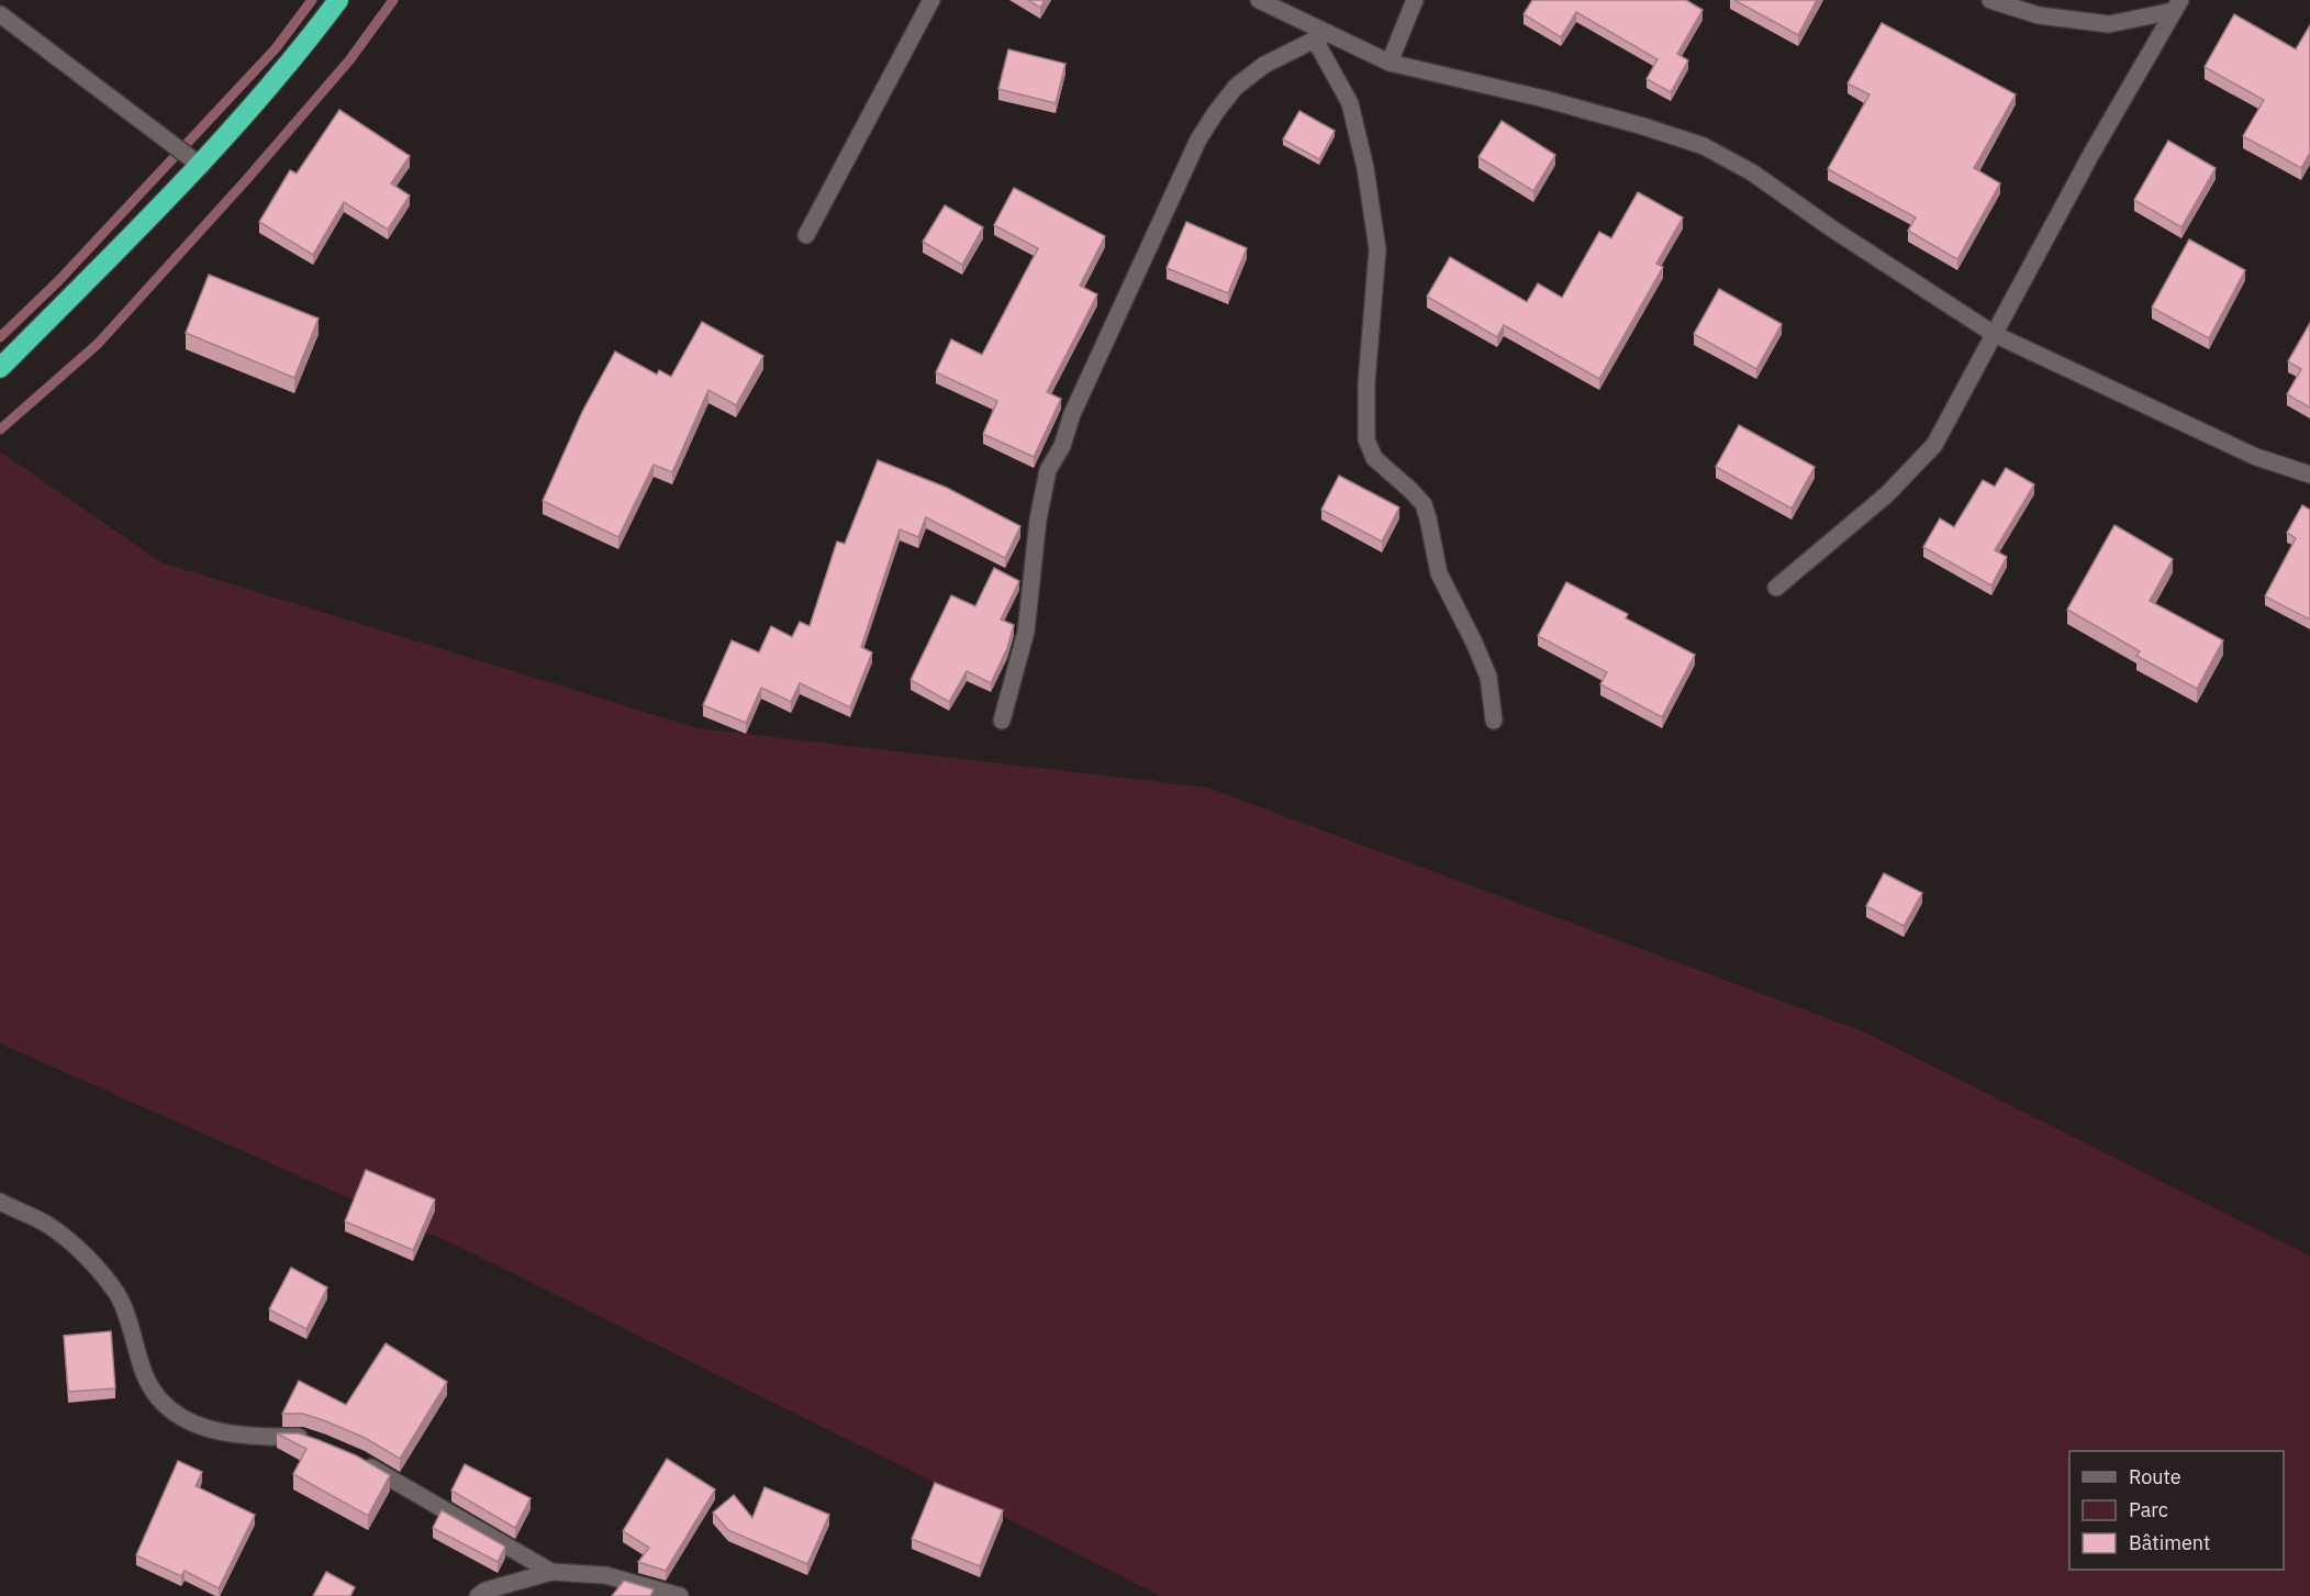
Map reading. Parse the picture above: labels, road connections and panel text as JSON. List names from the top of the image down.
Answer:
{
  "legend": ["Route", "Parc", "Bâtiment"]
}
